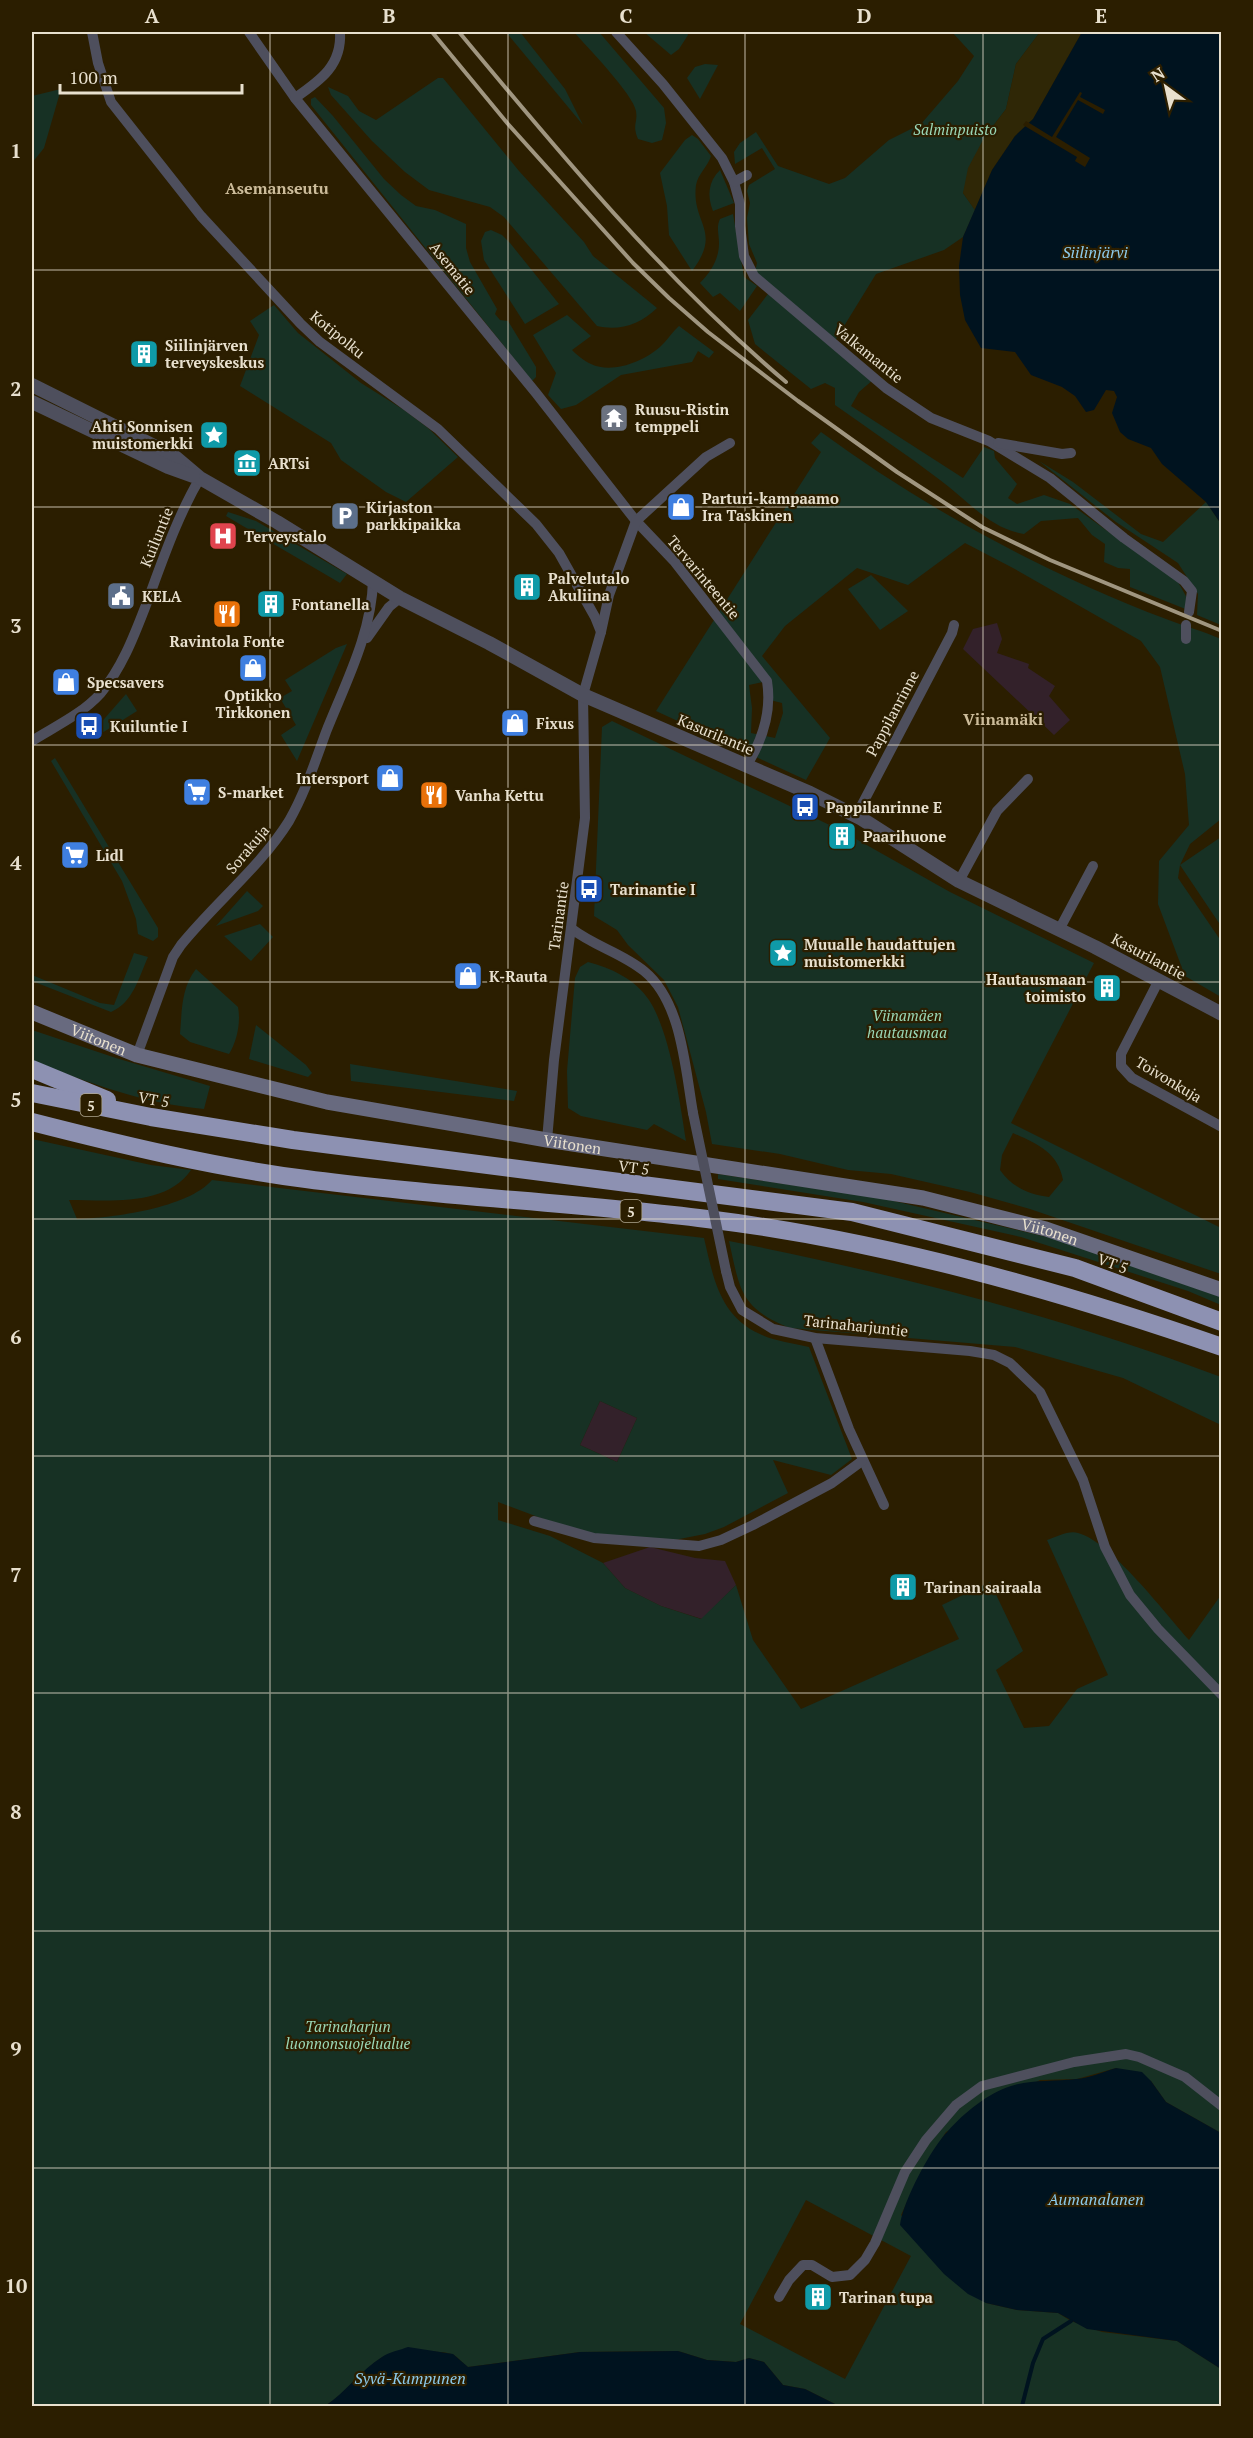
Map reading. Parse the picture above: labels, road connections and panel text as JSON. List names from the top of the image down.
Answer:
{
  "streets": {
    "highway": ["VT 5", "5"],
    "main road": ["Viitonen"],
    "street": [
      "Asematie",
      "Kotipolku",
      "Valkamantie",
      "Kuiluntie",
      "Tervarinteentie",
      "Pappilanrinne",
      "Kasurilantie",
      "Sorakuja",
      "Tarinantie",
      "Toivonkuja",
      "Tarinaharjuntie"
    ]
  },
  "crossings": [
    ["Asematie", "Tervarinteentie"],
    ["Asematie", "Tarinantie"],
    ["Kotipolku", "Tarinantie"],
    ["Kuiluntie", "Kasurilantie"],
    ["Tervarinteentie", "Kasurilantie"],
    ["Tervarinteentie", "Tarinantie"],
    ["Pappilanrinne", "Kasurilantie"],
    ["Kasurilantie", "Sorakuja"],
    ["Kasurilantie", "Tarinantie"],
    ["Kasurilantie", "Toivonkuja"],
    ["Sorakuja", "Viitonen"],
    ["Tarinantie", "Viitonen"],
    ["Tarinantie", "Tarinaharjuntie"]
  ],
  "districts": ["Asemanseutu", "Viinamäki"],
  "water": ["Siilinjärvi", "Aumanalanen", "Syvä-Kumpunen"],
  "parks": ["Salminpuisto", "Viinamäen hautausmaa", "Tarinaharjun luonnonsuojelualue"],
  "places": {
    "building": [
      "Siilinjärven terveyskeskus",
      "Palvelutalo Akuliina",
      "Fontanella",
      "Paarihuone",
      "Hautausmaan toimisto",
      "Tarinan sairaala",
      "Tarinan tupa"
    ],
    "temple": ["Ruusu-Ristin temppeli"],
    "place": ["Ahti Sonnisen muistomerkki", "Muualle haudattujen muistomerkki"],
    "museum": ["ARTsi"],
    "shop": [
      "Parturi-kampaamo Ira Taskinen",
      "Optikko Tirkkonen",
      "Specsavers",
      "Fixus",
      "Intersport",
      "K-Rauta"
    ],
    "parking": ["Kirjaston parkkipaikka"],
    "hospital": ["Terveystalo"],
    "public building": ["KELA"],
    "restaurant": ["Ravintola Fonte", "Vanha Kettu"],
    "bus stop": ["Kuiluntie I", "Pappilanrinne E", "Tarinantie I"],
    "supermarket": ["S-market", "Lidl"]
  },
  "scale_bar": "100 m",
  "north": "top left",
  "grid": {
    "columns": [
      "A",
      "B",
      "C",
      "D",
      "E"
    ],
    "rows": [
      "1",
      "2",
      "3",
      "4",
      "5",
      "6",
      "7",
      "8",
      "9",
      "10"
    ]
  }
}
